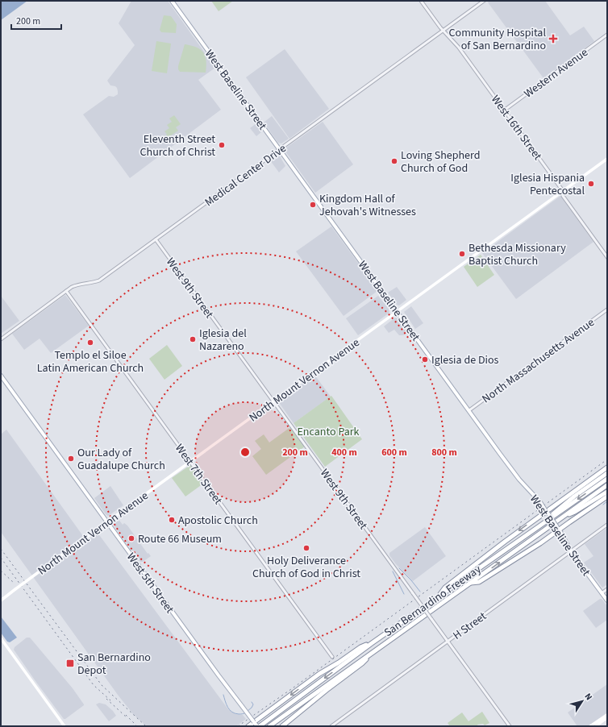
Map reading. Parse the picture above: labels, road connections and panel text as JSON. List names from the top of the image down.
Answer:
{
  "streets": {
    "highway": ["San Bernardino Freeway"],
    "main road": ["West Baseline Street", "North Mount Vernon Avenue", "West 5th Street"],
    "street": [
      "Western Avenue",
      "West 16th Street",
      "Medical Center Drive",
      "West 9th Street",
      "North Massachusetts Avenue",
      "West 7th Street",
      "H Street"
    ]
  },
  "crossings": [
    ["Western Avenue", "West 16th Street"],
    ["West Baseline Street", "Medical Center Drive"],
    ["West Baseline Street", "North Massachusetts Avenue"],
    ["West Baseline Street", "North Mount Vernon Avenue"],
    ["West Baseline Street", "H Street"],
    ["West 16th Street", "Medical Center Drive"],
    ["West 16th Street", "North Mount Vernon Avenue"],
    ["Medical Center Drive", "West 9th Street"],
    ["Medical Center Drive", "West 7th Street"],
    ["West 9th Street", "North Mount Vernon Avenue"],
    ["West 9th Street", "H Street"],
    ["North Mount Vernon Avenue", "West 7th Street"],
    ["North Mount Vernon Avenue", "West 5th Street"],
    ["West 5th Street", "San Bernardino Freeway"]
  ],
  "parks": ["Encanto Park"],
  "places": {
    "health": ["Community Hospital of San Bernardino"],
    "other": [
      "Eleventh Street Church of Christ",
      "Loving Shepherd Church of God",
      "Iglesia Hispania Pentecostal",
      "Kingdom Hall of Jehovah's Witnesses",
      "Bethesda Missionary Baptist Church",
      "Iglesia del Nazareno",
      "Templo el Siloe Latin American Church",
      "Iglesia de Dios",
      "Our Lady of Guadalupe Church",
      "Apostolic Church",
      "Route 66 Museum",
      "Holy Deliverance Church of God in Christ"
    ],
    "transit": ["San Bernardino Depot"]
  },
  "scale_bar": "200 m",
  "north": "top right",
  "rings": [
    "200 m",
    "400 m",
    "600 m",
    "800 m"
  ]
}
